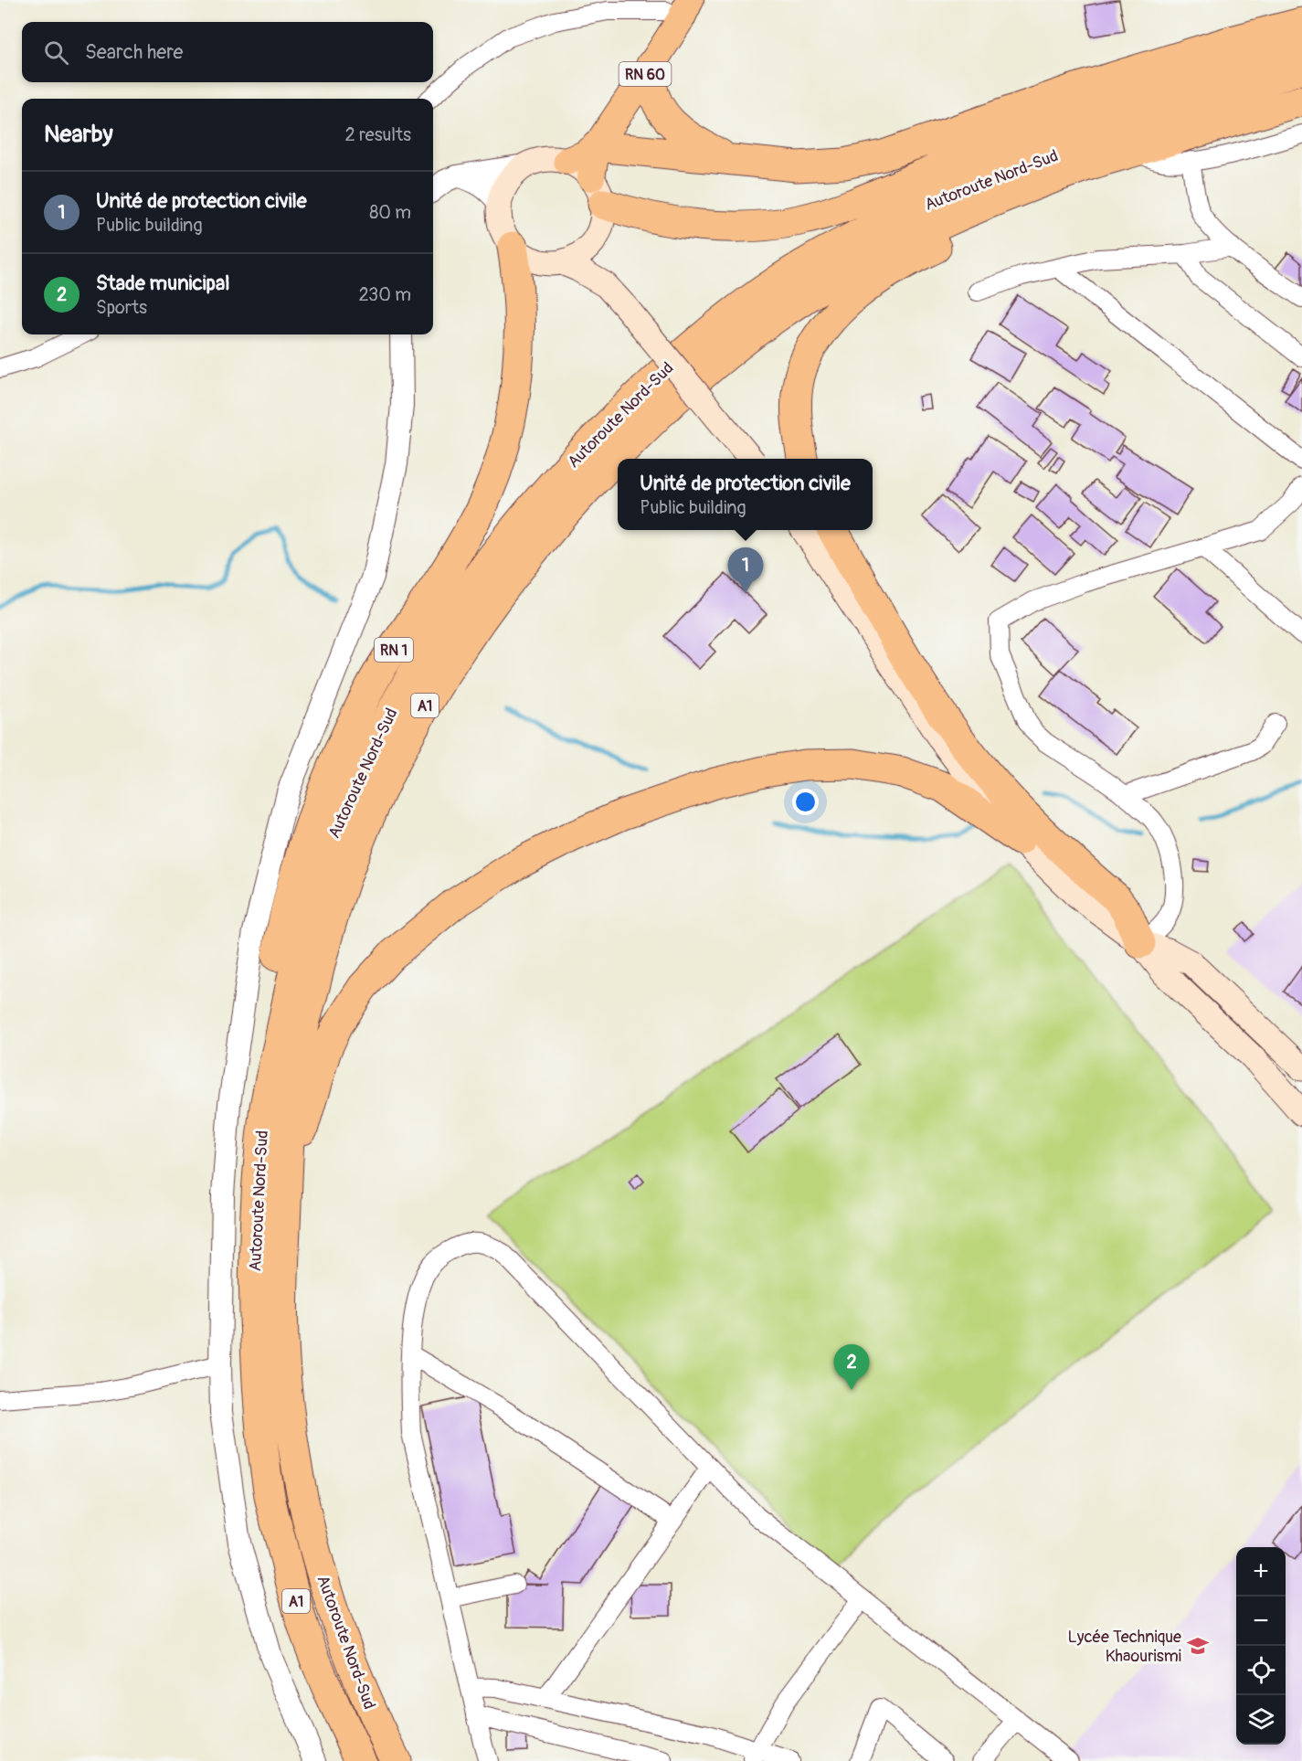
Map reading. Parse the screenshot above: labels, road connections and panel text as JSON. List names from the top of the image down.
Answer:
{
  "streets": {
    "highway": ["Autoroute Nord-Sud", "RN 1", "A1"],
    "main road": ["RN 60"]
  },
  "crossings": [
    ["RN 60", "RN 1"],
    ["Autoroute Nord-Sud", "RN 1"]
  ],
  "places": {
    "school or university": ["Lycée Technique Khaourismi"]
  },
  "page": {
    "search": "Search here",
    "heading": ["Nearby", "2 results"],
    "list": [
      {
        "mark": "1",
        "name": "Unité de protection civile",
        "note": "Public building",
        "value": "80 m"
      },
      {
        "mark": "2",
        "name": "Stade municipal",
        "note": "Sports",
        "value": "230 m"
      }
    ],
    "popup": ["Unité de protection civile", "Public building"],
    "pins": ["1", "2"],
    "map_buttons": ["+", "−"]
  }
}
